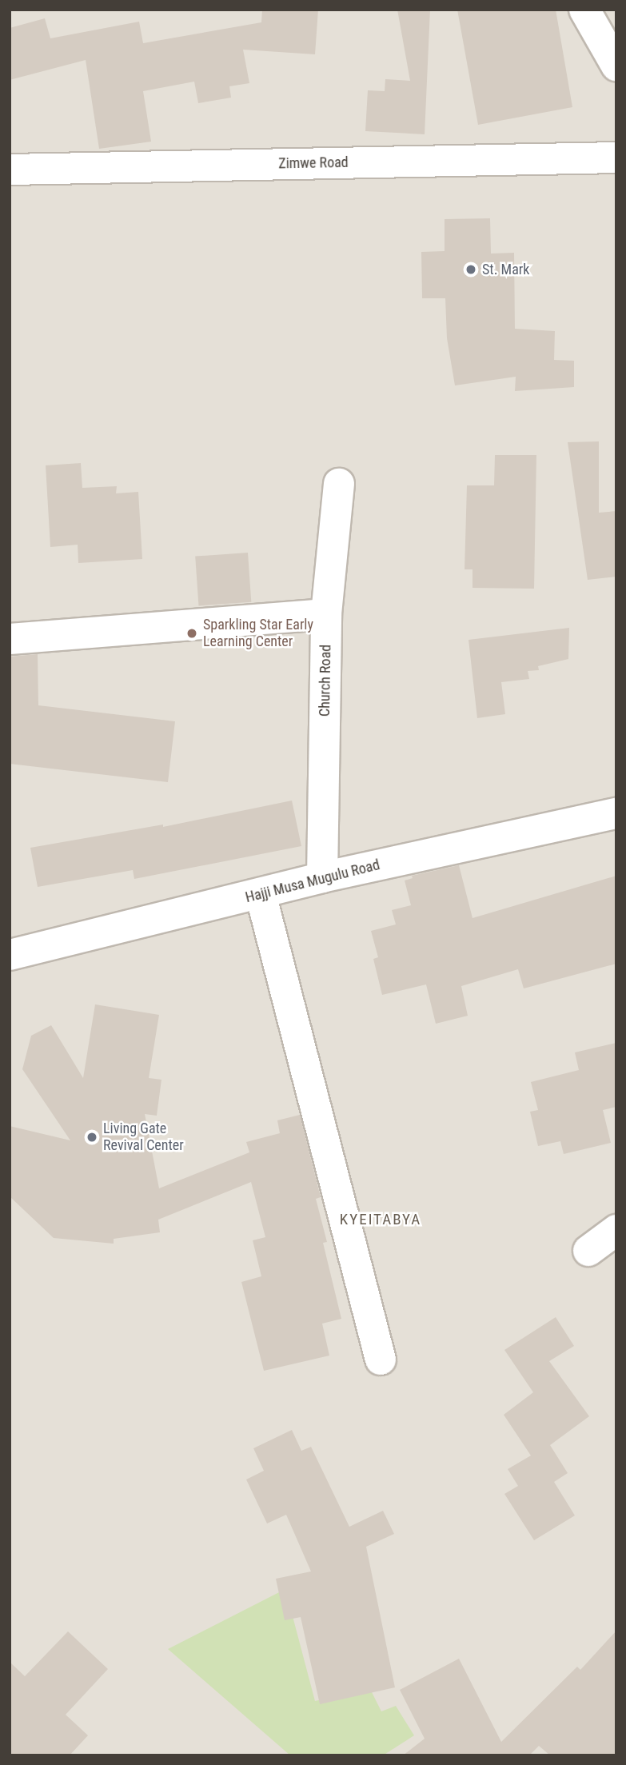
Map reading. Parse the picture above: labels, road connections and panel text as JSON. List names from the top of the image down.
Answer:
{
  "streets": {
    "street": ["Zimwe Road", "Church Road", "Hajji Musa Mugulu Road"]
  },
  "crossings": [
    ["Church Road", "Hajji Musa Mugulu Road"]
  ],
  "districts": ["KYEITABYA"],
  "places": ["St. Mark", "Sparkling Star Early Learning Center", "Living Gate Revival Center"]
}
